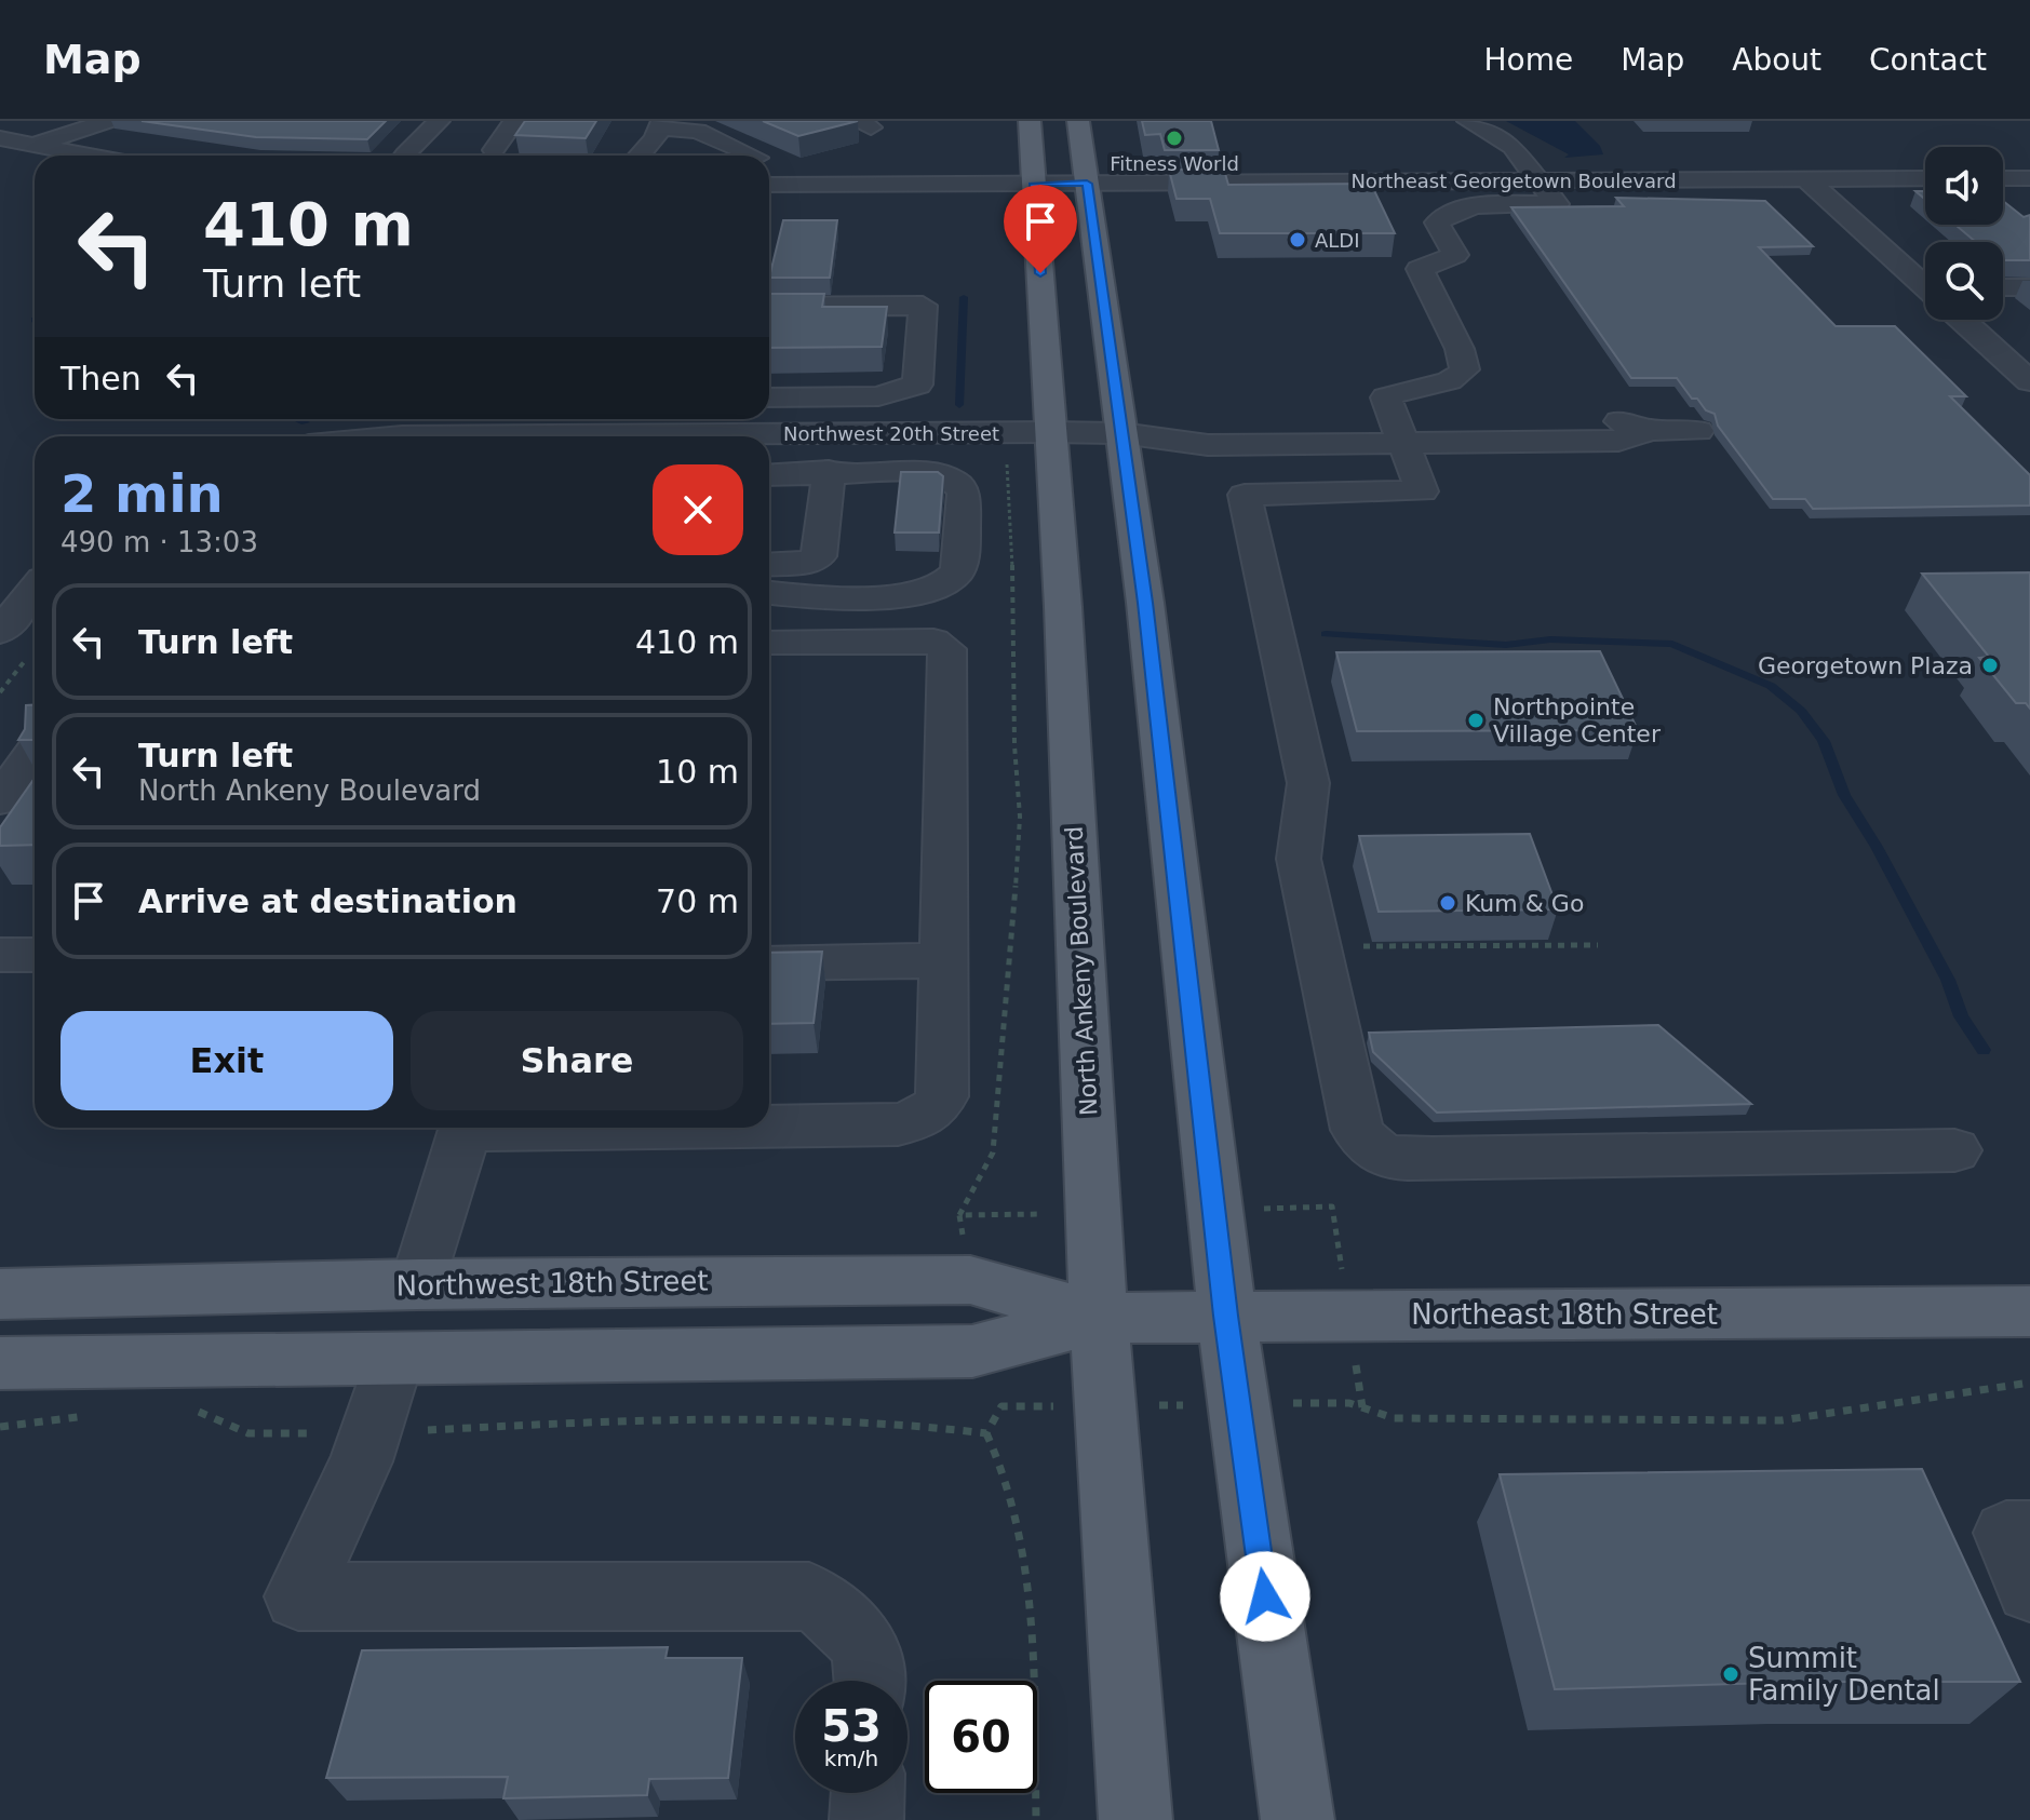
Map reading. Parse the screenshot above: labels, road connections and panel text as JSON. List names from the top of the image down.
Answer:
{
  "streets": {
    "main road": ["North Ankeny Boulevard", "Northwest 18th Street", "Northeast 18th Street"],
    "street": ["Northeast Georgetown Boulevard", "Northwest 20th Street"]
  },
  "crossings": [
    ["Northeast Georgetown Boulevard", "North Ankeny Boulevard"],
    ["Northwest 20th Street", "North Ankeny Boulevard"],
    ["North Ankeny Boulevard", "Northwest 18th Street"],
    ["North Ankeny Boulevard", "Northeast 18th Street"],
    ["Northwest 18th Street", "Northeast 18th Street"]
  ],
  "places": [
    "Fitness World",
    "ALDI",
    "Georgetown Plaza",
    "Northpointe Village Center",
    "Kum & Go",
    "Summit Family Dental"
  ],
  "page": {
    "header": "Map",
    "nav": [
      "Home",
      "Map",
      "About",
      "Contact"
    ],
    "turn": ["410 m", "Turn left"],
    "then": "Then",
    "heading": ["2 min", "490 m · 13:03"],
    "list": [
      {
        "name": "Turn left",
        "value": "410 m"
      },
      {
        "name": "Turn left",
        "note": "North Ankeny Boulevard",
        "value": "10 m"
      },
      {
        "name": "Arrive at destination",
        "value": "70 m"
      }
    ],
    "buttons": ["Exit", "Share"],
    "speed": "53 km/h",
    "limit": "60"
  }
}
